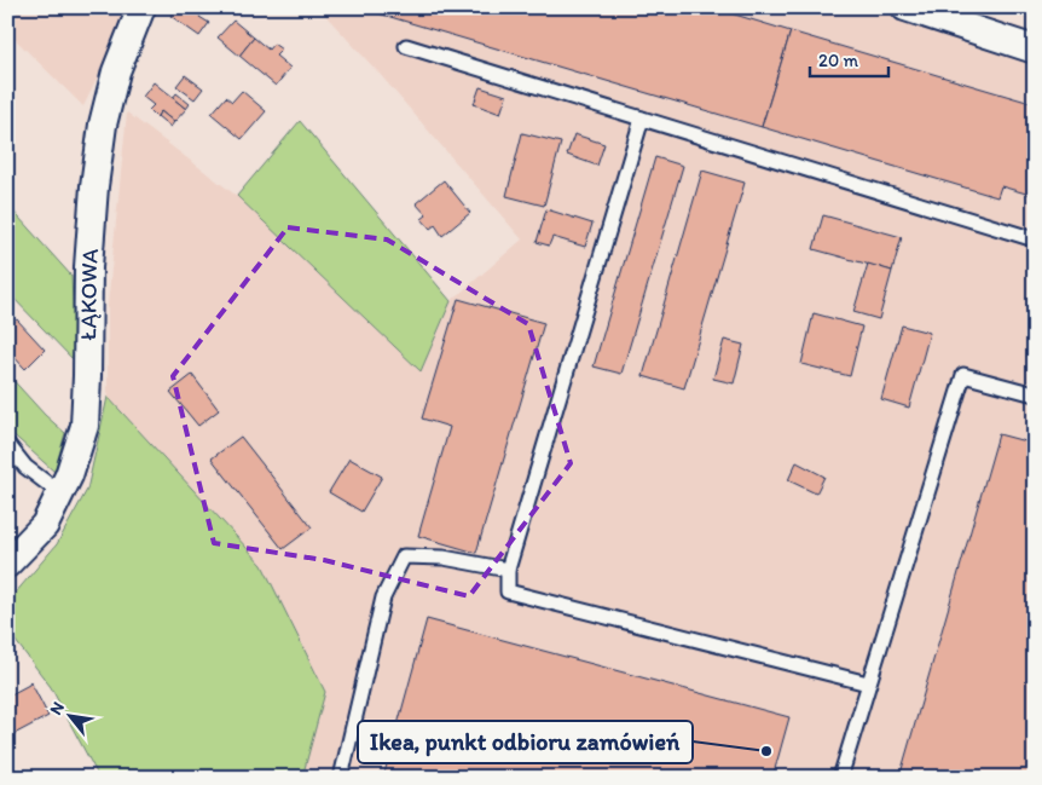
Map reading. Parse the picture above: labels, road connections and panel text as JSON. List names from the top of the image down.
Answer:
{
  "streets": {
    "street": ["ŁĄKOWA"]
  },
  "places": ["Ikea, punkt odbioru zamówień"],
  "scale_bar": "20 m",
  "north": "top left"
}
